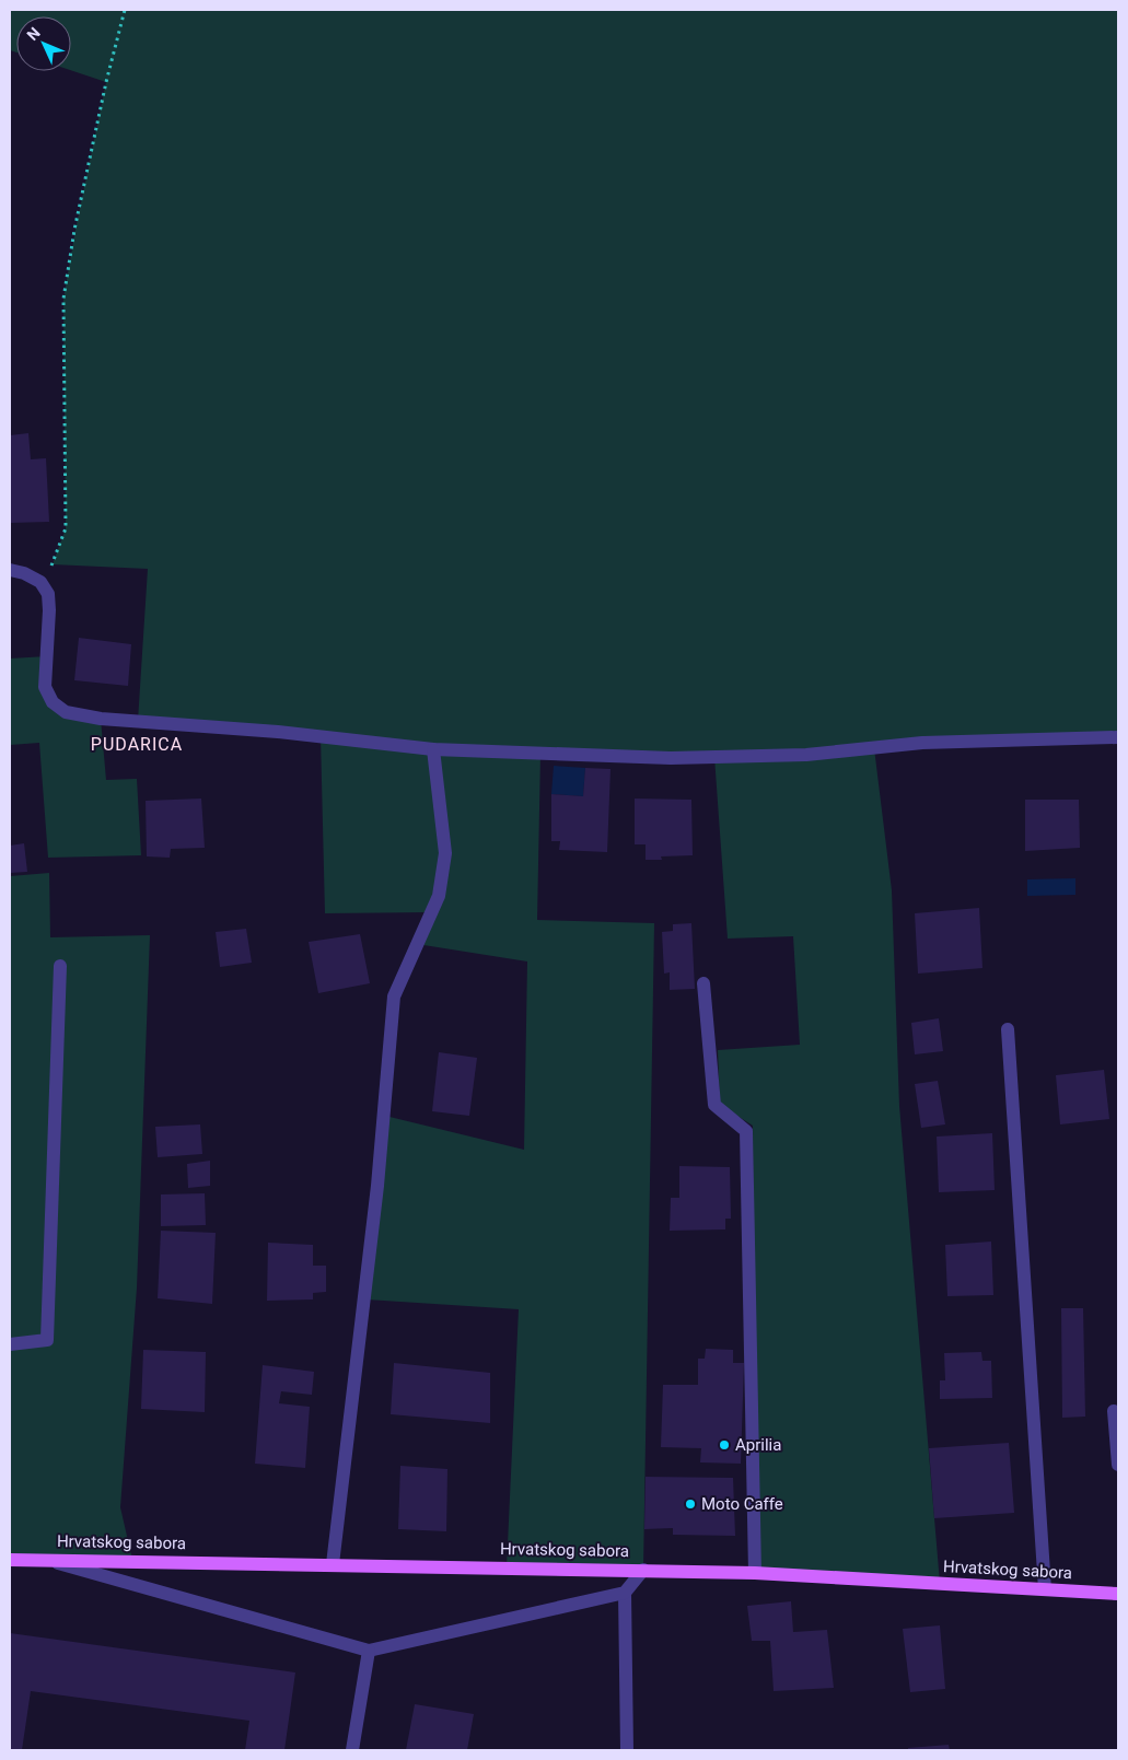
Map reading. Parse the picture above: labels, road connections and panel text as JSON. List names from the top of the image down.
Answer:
{
  "streets": {
    "main road": ["Hrvatskog sabora"]
  },
  "districts": ["PUDARICA"],
  "places": ["Aprilia", "Moto Caffe"],
  "north": "top left"
}
